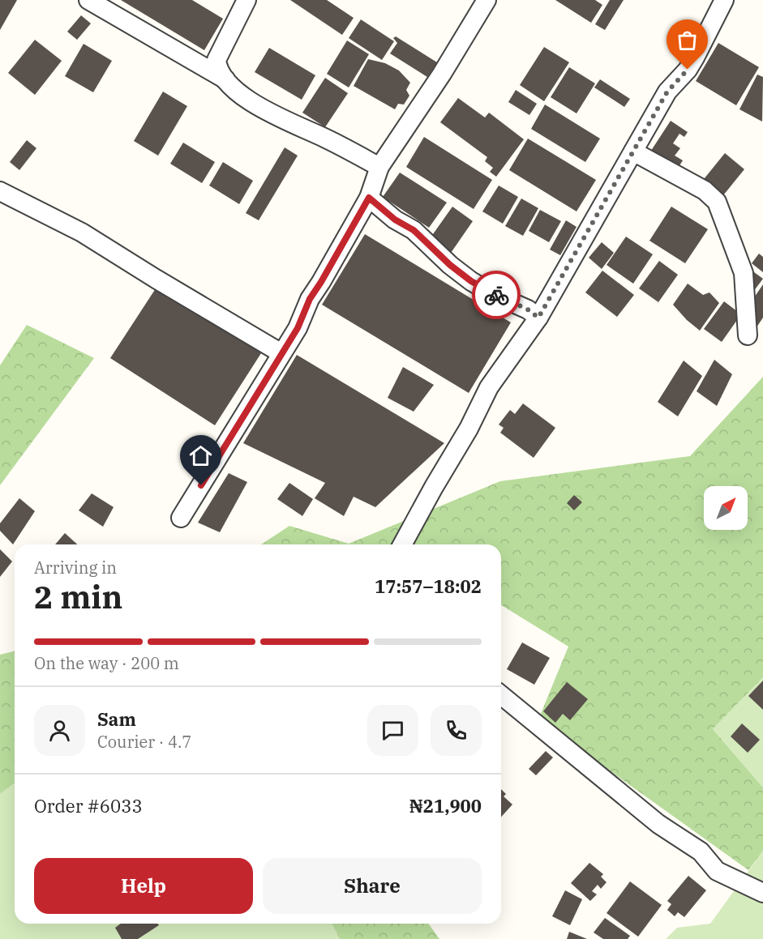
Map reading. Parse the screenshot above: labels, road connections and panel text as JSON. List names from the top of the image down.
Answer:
{
  "north": "top right",
  "page": {
    "heading": ["2 min", "Arriving in", "17:57–18:02"],
    "panel": [
      "Sam",
      "Courier · 4.7",
      "Order #6033",
      "₦21,900"
    ],
    "bar": "On the way · 200 m",
    "buttons": ["Help", "Share"]
  }
}
